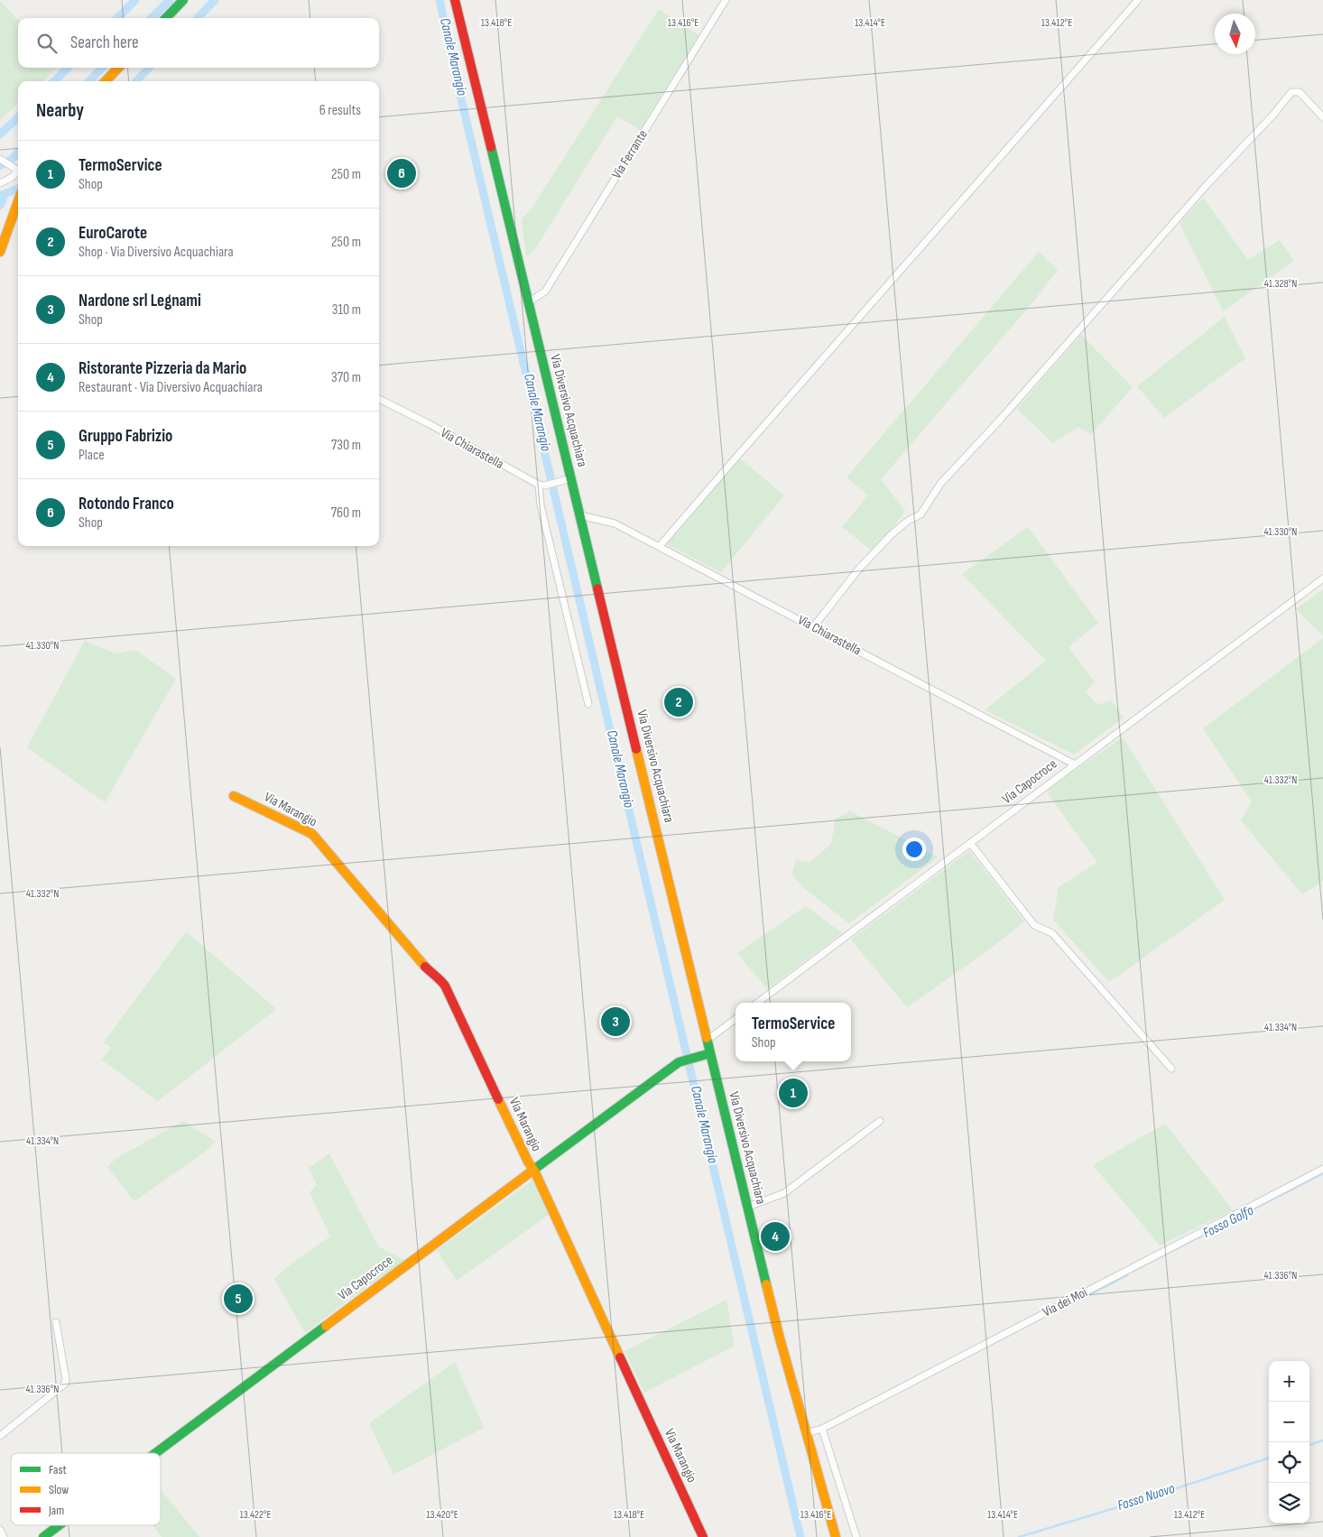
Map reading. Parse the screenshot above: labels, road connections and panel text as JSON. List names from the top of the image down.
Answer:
{
  "streets": {
    "street": [
      "Via Ferrante",
      "Via Diversivo Acquachiara",
      "Via Chiarastella",
      "Via Capocroce",
      "Via Marangio",
      "Via dei Moi"
    ]
  },
  "crossings": [
    ["Via Ferrante", "Via Diversivo Acquachiara"],
    ["Via Diversivo Acquachiara", "Via Chiarastella"],
    ["Via Diversivo Acquachiara", "Via Capocroce"],
    ["Via Diversivo Acquachiara", "Via dei Moi"],
    ["Via Chiarastella", "Via Capocroce"],
    ["Via Capocroce", "Via Marangio"]
  ],
  "water": ["Canale Marangio", "Fosso Golfo", "Fosso Nuovo"],
  "legend": ["Fast", "Slow", "Jam"],
  "north": "bottom",
  "page": {
    "search": "Search here",
    "heading": ["Nearby", "6 results"],
    "list": [
      {
        "mark": "1",
        "name": "TermoService",
        "note": "Shop",
        "value": "250 m"
      },
      {
        "mark": "2",
        "name": "EuroCarote",
        "note": "Shop · Via Diversivo Acquachiara",
        "value": "250 m"
      },
      {
        "mark": "3",
        "name": "Nardone srl Legnami",
        "note": "Shop",
        "value": "310 m"
      },
      {
        "mark": "4",
        "name": "Ristorante Pizzeria da Mario",
        "note": "Restaurant · Via Diversivo Acquachiara",
        "value": "370 m"
      },
      {
        "mark": "5",
        "name": "Gruppo Fabrizio",
        "note": "Place",
        "value": "730 m"
      },
      {
        "mark": "6",
        "name": "Rotondo Franco",
        "note": "Shop",
        "value": "760 m"
      }
    ],
    "pins": [
      "6",
      "2",
      "3",
      "1",
      "4",
      "5"
    ],
    "popup": ["TermoService", "Shop"],
    "map_buttons": ["+", "−"]
  },
  "coordinates": [
    "13.418°E",
    "13.416°E",
    "13.414°E",
    "13.412°E",
    "41.328°N",
    "41.330°N",
    "41.332°N",
    "41.334°N",
    "41.336°N",
    "13.422°E",
    "13.420°E"
  ]
}
